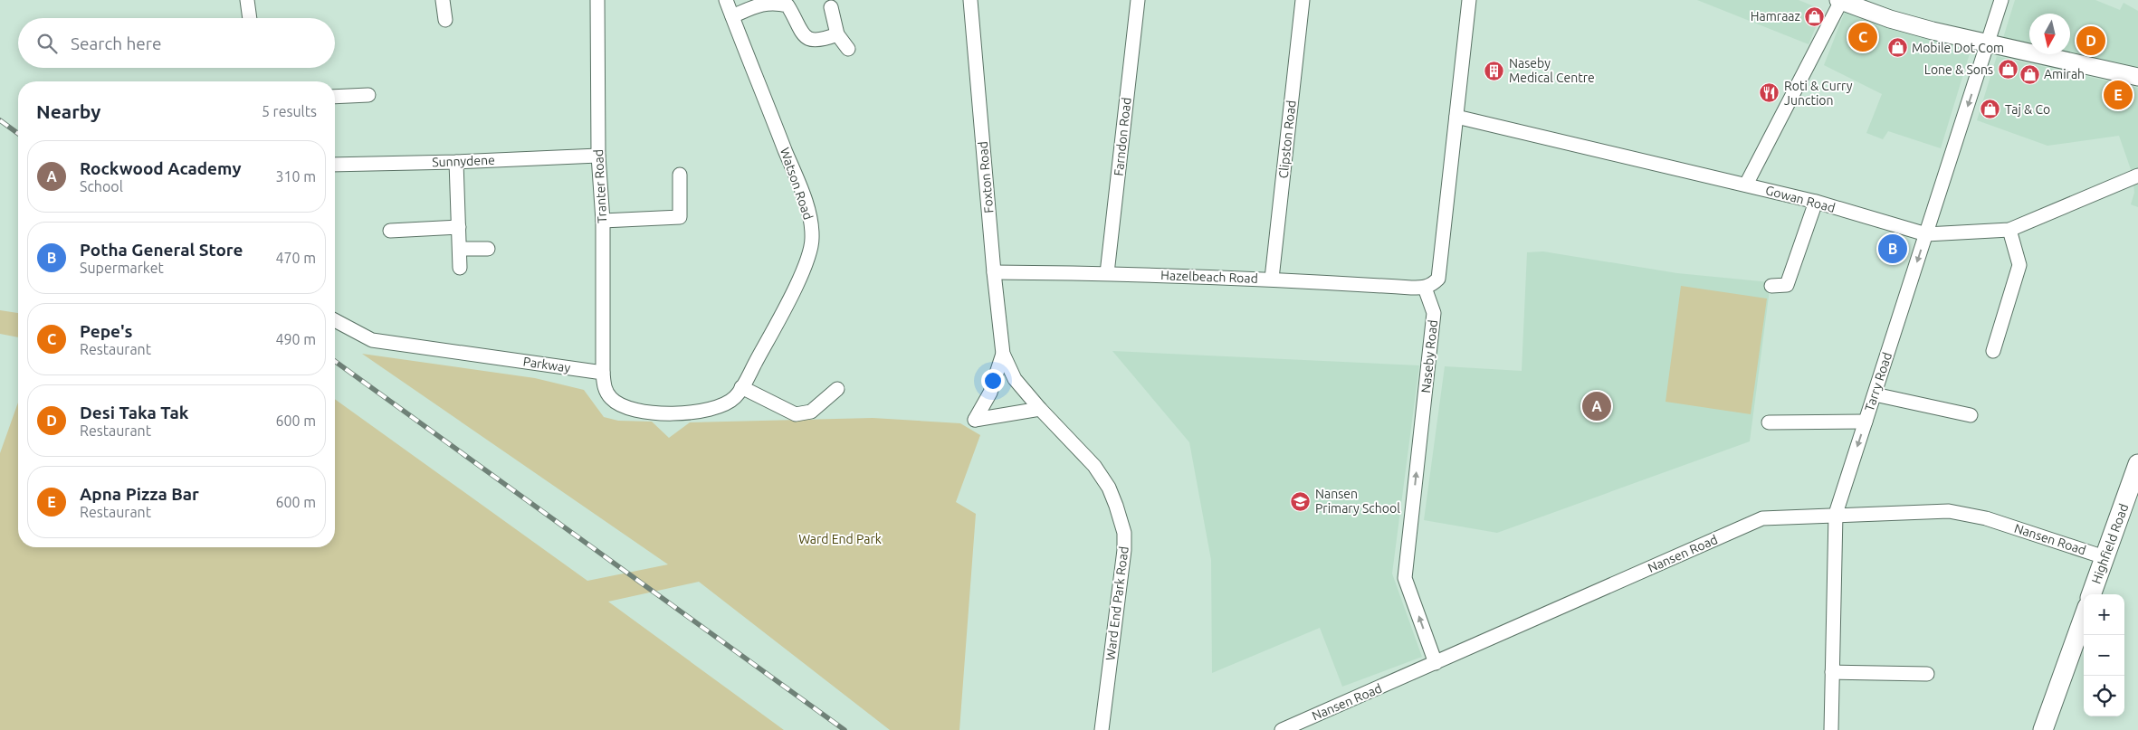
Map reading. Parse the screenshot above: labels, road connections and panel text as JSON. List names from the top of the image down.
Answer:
{
  "streets": {
    "main road": ["Highfield Road"],
    "street": [
      "Farndon Road",
      "Clipston Road",
      "Sunnydene",
      "Foxton Road",
      "Watson Road",
      "Tranter Road",
      "Gowan Road",
      "Hazelbeach Road",
      "Naseby Road",
      "Parkway",
      "Tarry Road",
      "Nansen Road",
      "Ward End Park Road"
    ]
  },
  "crossings": [
    ["Farndon Road", "Hazelbeach Road"],
    ["Clipston Road", "Hazelbeach Road"],
    ["Sunnydene", "Tranter Road"],
    ["Foxton Road", "Hazelbeach Road"],
    ["Foxton Road", "Ward End Park Road"],
    ["Tranter Road", "Parkway"],
    ["Gowan Road", "Tarry Road"],
    ["Hazelbeach Road", "Naseby Road"],
    ["Naseby Road", "Nansen Road"],
    ["Tarry Road", "Nansen Road"],
    ["Nansen Road", "Highfield Road"]
  ],
  "one_way": ["Naseby Road"],
  "parks": ["Ward End Park"],
  "places": {
    "shop": [
      "Hamraaz",
      "Mobile Dot Com",
      "Lone & Sons",
      "Amirah",
      "Taj & Co"
    ],
    "building": ["Naseby Medical Centre"],
    "restaurant": ["Roti & Curry Junction"],
    "school or university": ["Nansen Primary School"]
  },
  "north": "bottom",
  "page": {
    "search": "Search here",
    "pins": [
      "C",
      "D",
      "E",
      "B",
      "A"
    ],
    "heading": ["Nearby", "5 results"],
    "list": [
      {
        "mark": "A",
        "name": "Rockwood Academy",
        "note": "School",
        "value": "310 m"
      },
      {
        "mark": "B",
        "name": "Potha General Store",
        "note": "Supermarket",
        "value": "470 m"
      },
      {
        "mark": "C",
        "name": "Pepe's",
        "note": "Restaurant",
        "value": "490 m"
      },
      {
        "mark": "D",
        "name": "Desi Taka Tak",
        "note": "Restaurant",
        "value": "600 m"
      },
      {
        "mark": "E",
        "name": "Apna Pizza Bar",
        "note": "Restaurant",
        "value": "600 m"
      }
    ],
    "map_buttons": ["+", "−"]
  }
}
